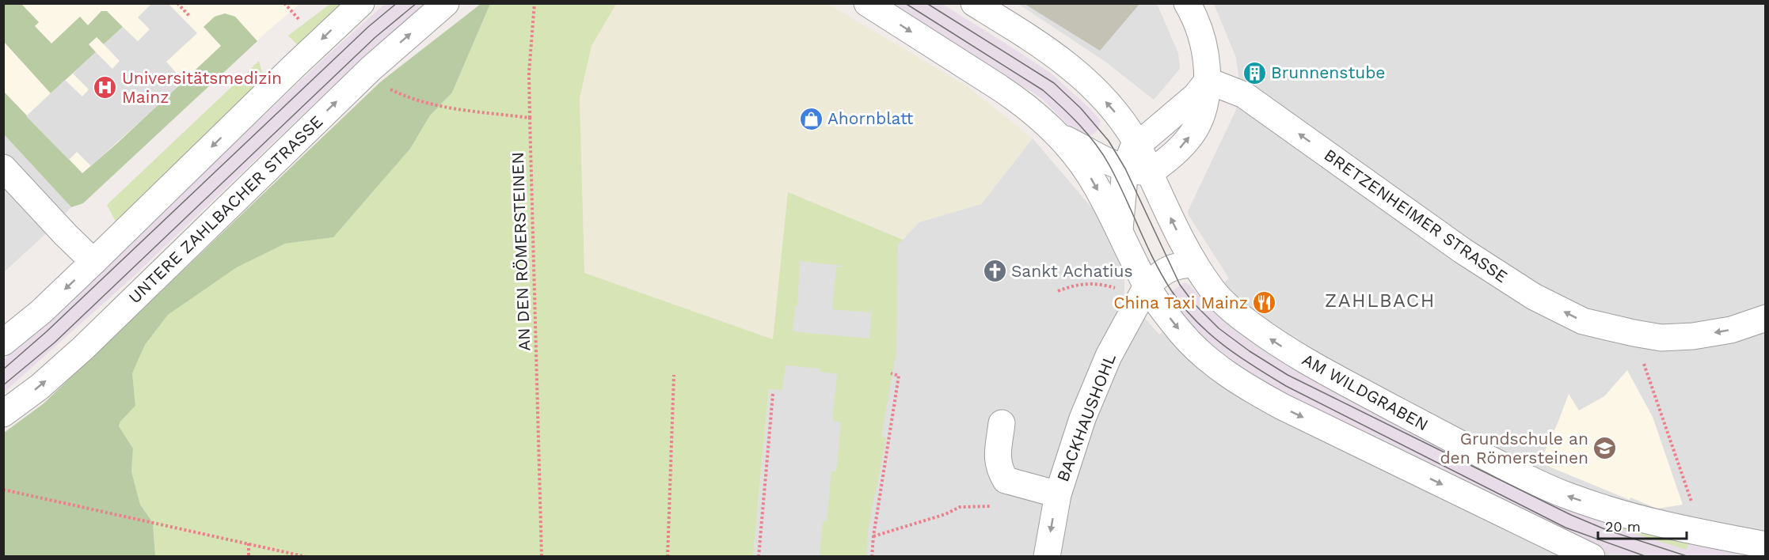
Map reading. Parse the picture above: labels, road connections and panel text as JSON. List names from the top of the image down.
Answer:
{
  "streets": {
    "street": [
      "UNTERE ZAHLBACHER STRASSE",
      "BRETZENHEIMER STRASSE",
      "AM WILDGRABEN",
      "BACKHAUSHOHL"
    ],
    "path": ["AN DEN RÖMERSTEINEN"]
  },
  "districts": ["ZAHLBACH"],
  "places": {
    "building": ["Brunnenstube"],
    "hospital": ["Universitätsmedizin Mainz"],
    "shop": ["Ahornblatt"],
    "church": ["Sankt Achatius"],
    "restaurant": ["China Taxi Mainz"],
    "school or university": ["Grundschule an den Römersteinen"]
  },
  "scale_bar": "20 m"
}
